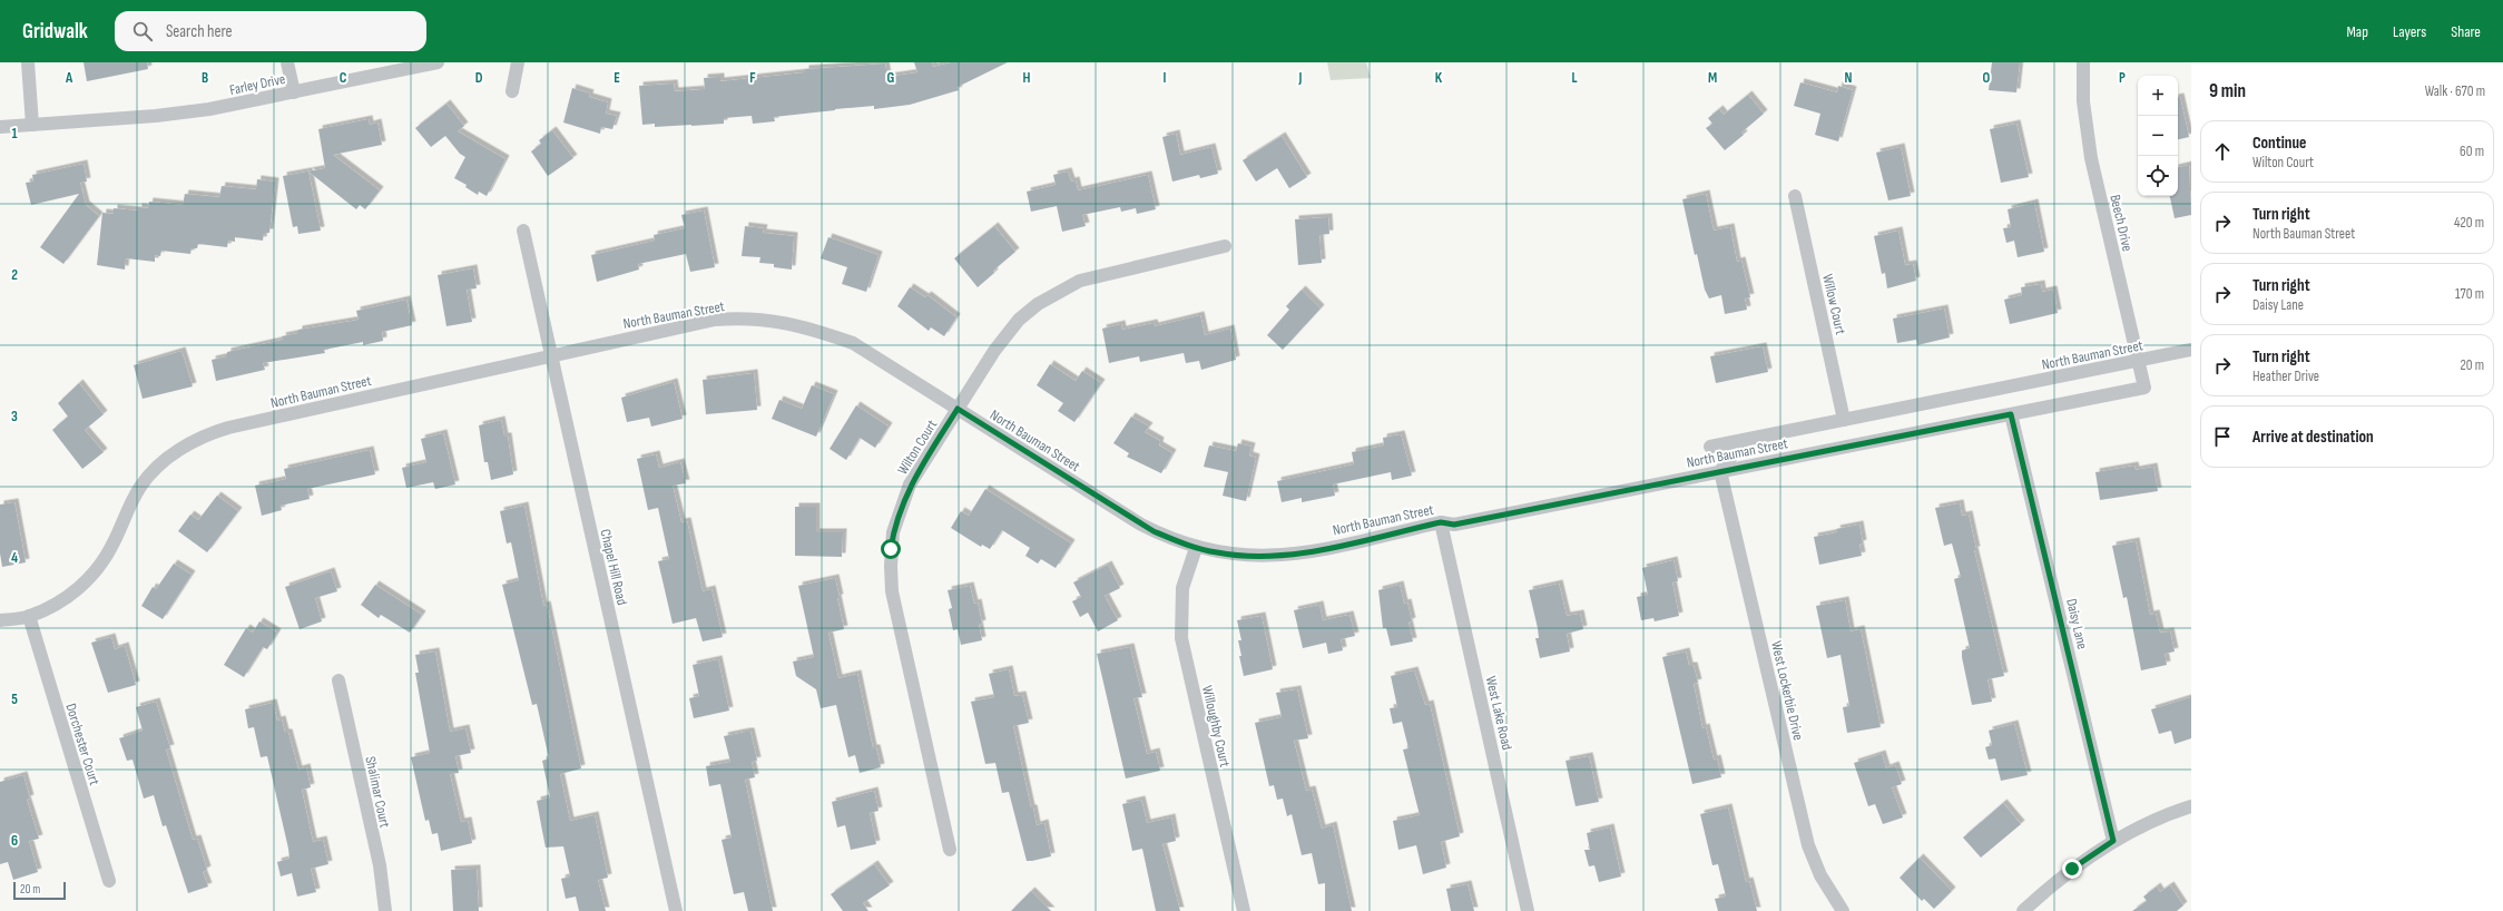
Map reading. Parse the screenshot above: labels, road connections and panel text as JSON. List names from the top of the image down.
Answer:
{
  "streets": {
    "street": [
      "Farley Drive",
      "Beech Drive",
      "Willow Court",
      "North Bauman Street",
      "Wilton Court",
      "Chapel Hill Road",
      "Daisy Lane",
      "West Lockerbie Drive",
      "West Lake Road",
      "Willoughby Court",
      "Dorchester Court",
      "Shalimar Court"
    ]
  },
  "crossings": [
    ["Beech Drive", "North Bauman Street"],
    ["Willow Court", "North Bauman Street"],
    ["North Bauman Street", "Wilton Court"],
    ["North Bauman Street", "Chapel Hill Road"],
    ["North Bauman Street", "Daisy Lane"],
    ["North Bauman Street", "West Lockerbie Drive"],
    ["North Bauman Street", "West Lake Road"],
    ["North Bauman Street", "Willoughby Court"],
    ["North Bauman Street", "Dorchester Court"]
  ],
  "scale_bar": "20 m",
  "page": {
    "header": "Gridwalk",
    "search": "Search here",
    "nav": ["Map", "Layers", "Share"],
    "heading": ["9 min", "Walk · 670 m"],
    "map_buttons": ["+", "−"],
    "list": [
      ["Continue", "Wilton Court", "60 m"],
      ["Turn right", "North Bauman Street", "420 m"],
      ["Turn right", "Daisy Lane", "170 m"],
      ["Turn right", "Heather Drive", "20 m"],
      "Arrive at destination"
    ],
    "scale": "20 m"
  },
  "grid": {
    "columns": [
      "A",
      "B",
      "C",
      "D",
      "E",
      "F",
      "G",
      "H",
      "I",
      "J",
      "K",
      "L",
      "M",
      "N",
      "O",
      "P"
    ],
    "rows": [
      "1",
      "2",
      "3",
      "4",
      "5",
      "6"
    ]
  }
}
